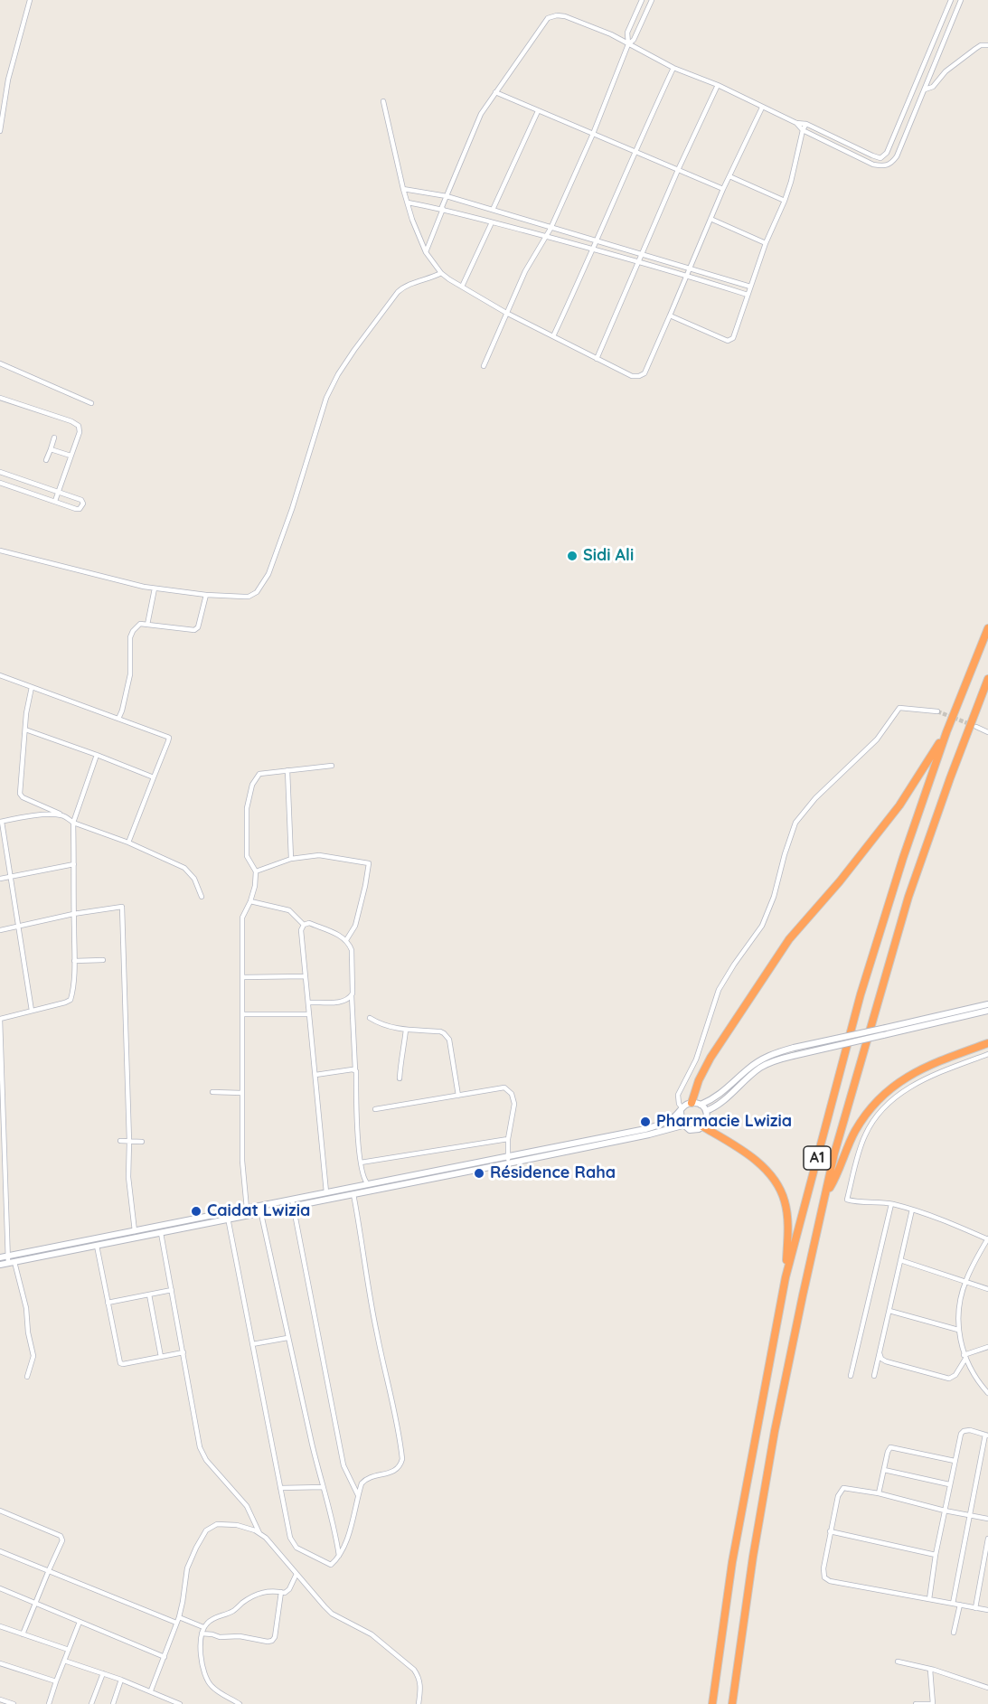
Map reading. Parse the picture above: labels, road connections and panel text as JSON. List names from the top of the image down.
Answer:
{
  "streets": {
    "highway": ["A1"]
  },
  "places": [
    "Sidi Ali",
    "Pharmacie Lwizia",
    "Résidence Raha",
    "Caidat Lwizia"
  ]
}
